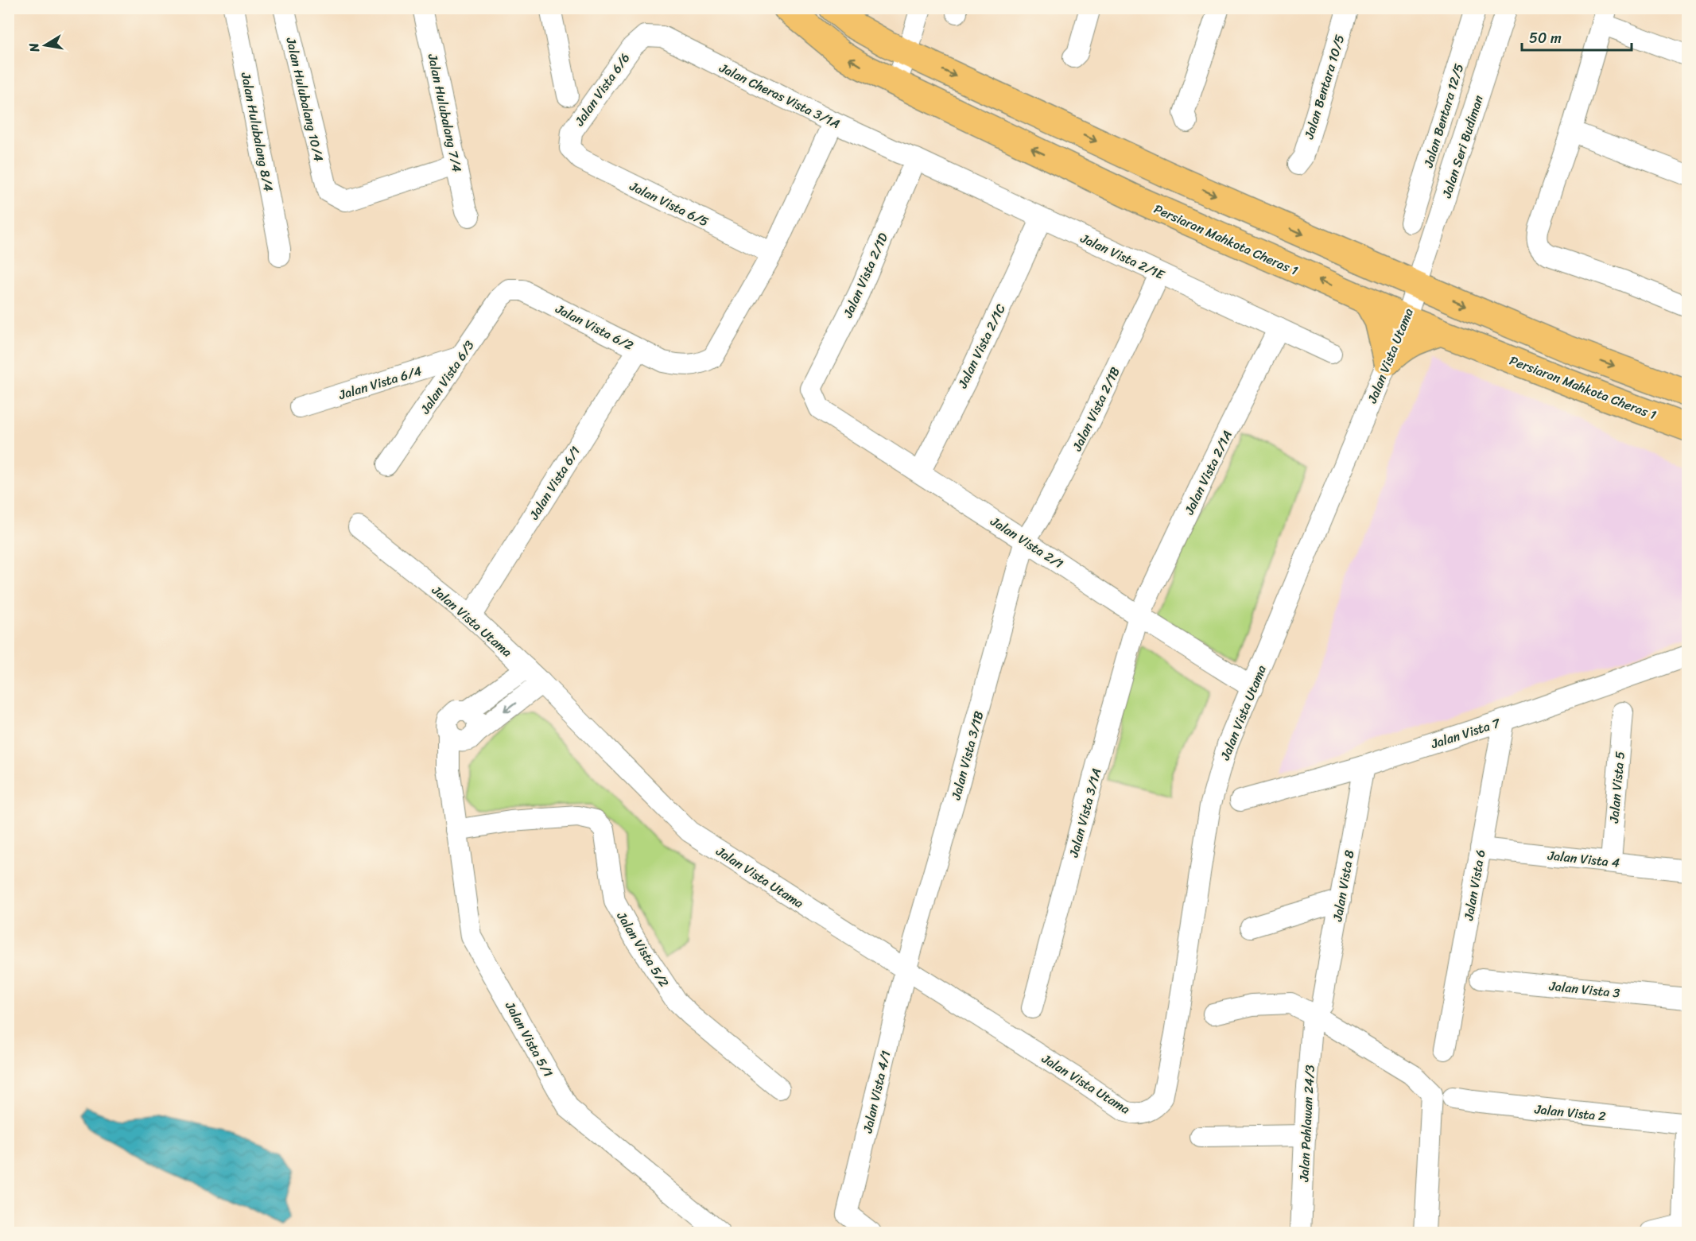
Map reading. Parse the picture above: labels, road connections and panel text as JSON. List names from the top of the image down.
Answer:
{
  "streets": {
    "main road": ["Persiaran Mahkota Cheras 1"],
    "street": [
      "Jalan Bentara 10/5",
      "Jalan Vista 6/6",
      "Jalan Cheras Vista 3/1A",
      "Jalan Hulubalang 10/4",
      "Jalan Hulubalang 7/4",
      "Jalan Bentara 12/5",
      "Jalan Hulubalang 8/4",
      "Jalan Seri Budiman",
      "Jalan Vista 6/5",
      "Jalan Vista 2/1E",
      "Jalan Vista 2/1D",
      "Jalan Vista 6/2",
      "Jalan Vista 2/1C",
      "Jalan Vista Utama",
      "Jalan Vista 6/3",
      "Jalan Vista 6/4",
      "Jalan Vista 2/1B",
      "Jalan Vista 2/1A",
      "Jalan Vista 6/1",
      "Jalan Vista 2/1",
      "Jalan Vista 7",
      "Jalan Vista 3/1B",
      "Jalan Vista 5",
      "Jalan Vista 3/1A",
      "Jalan Vista 4",
      "Jalan Vista 6",
      "Jalan Vista 8",
      "Jalan Vista 5/2",
      "Jalan Vista 3",
      "Jalan Vista 5/1",
      "Jalan Vista 4/1",
      "Jalan Vista 2",
      "Jalan Pahlawan 24/3"
    ]
  },
  "crossings": [
    ["Jalan Vista 6/6", "Jalan Cheras Vista 3/1A"],
    ["Jalan Vista 6/6", "Jalan Vista 6/5"],
    ["Jalan Cheras Vista 3/1A", "Jalan Vista 2/1E"],
    ["Jalan Cheras Vista 3/1A", "Jalan Vista 2/1D"],
    ["Jalan Hulubalang 10/4", "Jalan Hulubalang 7/4"],
    ["Jalan Seri Budiman", "Jalan Vista Utama"],
    ["Jalan Vista 6/5", "Jalan Vista 6/2"],
    ["Persiaran Mahkota Cheras 1", "Jalan Vista Utama"],
    ["Jalan Vista 2/1E", "Jalan Vista 2/1D"],
    ["Jalan Vista 2/1E", "Jalan Vista 2/1C"],
    ["Jalan Vista 2/1E", "Jalan Vista 2/1B"],
    ["Jalan Vista 2/1E", "Jalan Vista 2/1A"],
    ["Jalan Vista 2/1D", "Jalan Vista 2/1"],
    ["Jalan Vista 6/2", "Jalan Vista 6/3"],
    ["Jalan Vista 6/2", "Jalan Vista 6/1"],
    ["Jalan Vista 2/1C", "Jalan Vista 2/1"],
    ["Jalan Vista Utama", "Jalan Vista 6/1"],
    ["Jalan Vista Utama", "Jalan Vista 2/1"],
    ["Jalan Vista Utama", "Jalan Vista 3/1B"],
    ["Jalan Vista Utama", "Jalan Vista 4/1"],
    ["Jalan Vista 6/3", "Jalan Vista 6/4"],
    ["Jalan Vista 2/1B", "Jalan Vista 2/1"],
    ["Jalan Vista 2/1B", "Jalan Vista 3/1B"],
    ["Jalan Vista 2/1A", "Jalan Vista 2/1"],
    ["Jalan Vista 2/1A", "Jalan Vista 3/1A"],
    ["Jalan Vista 2/1", "Jalan Vista 3/1B"],
    ["Jalan Vista 2/1", "Jalan Vista 3/1A"],
    ["Jalan Vista 7", "Jalan Vista 6"],
    ["Jalan Vista 7", "Jalan Vista 8"],
    ["Jalan Vista 3/1B", "Jalan Vista 4/1"],
    ["Jalan Vista 5", "Jalan Vista 4"],
    ["Jalan Vista 4", "Jalan Vista 6"],
    ["Jalan Vista 8", "Jalan Pahlawan 24/3"],
    ["Jalan Vista 5/2", "Jalan Vista 5/1"]
  ],
  "scale_bar": "50 m",
  "north": "left"
}
